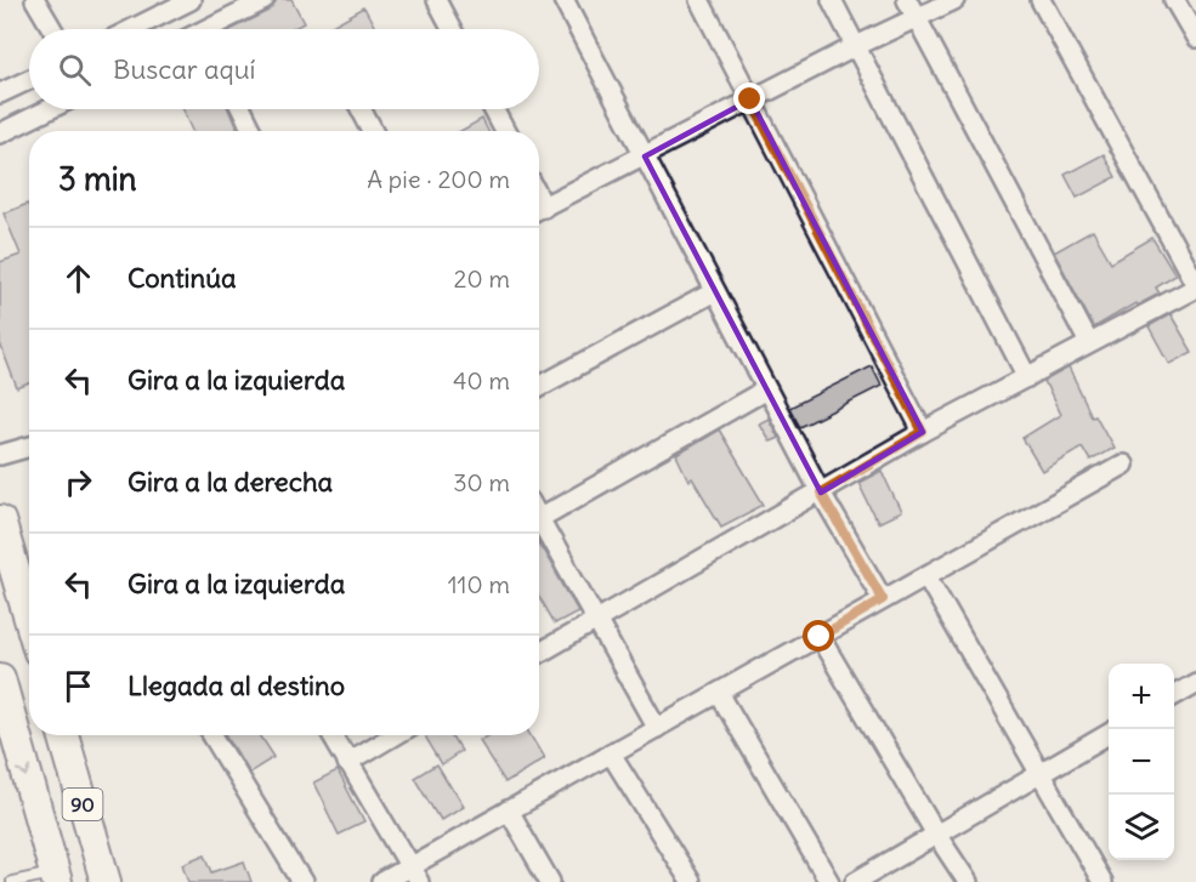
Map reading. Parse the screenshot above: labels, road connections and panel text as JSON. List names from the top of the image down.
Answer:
{
  "streets": {
    "highway": ["90"]
  },
  "page": {
    "search": "Buscar aquí",
    "heading": ["3 min", "A pie · 200 m"],
    "list": [
      ["Continúa", "20 m"],
      ["Gira a la izquierda", "40 m"],
      ["Gira a la derecha", "30 m"],
      ["Gira a la izquierda", "110 m"],
      "Llegada al destino"
    ],
    "map_buttons": ["+", "−"]
  }
}
